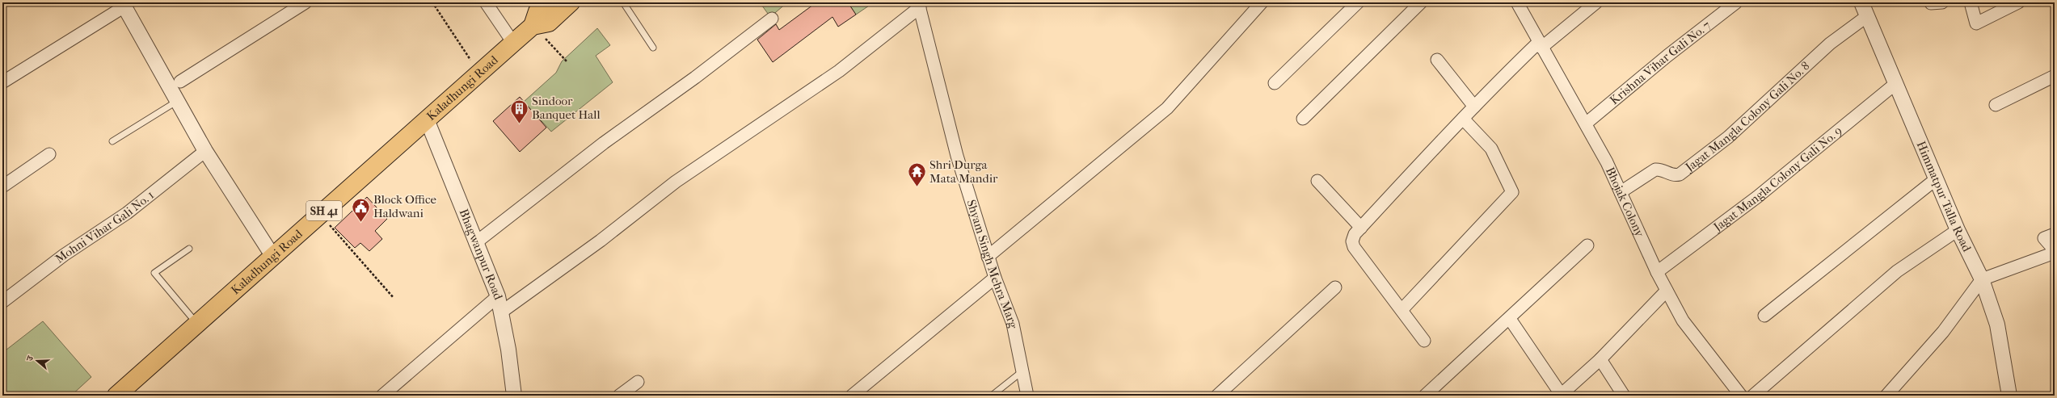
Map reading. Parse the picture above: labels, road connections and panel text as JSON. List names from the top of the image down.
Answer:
{
  "streets": {
    "main road": ["Kaladhungi Road", "SH 41"],
    "street": [
      "Krishna Vihar Gali No. 7",
      "Jagat Mangla Colony Gali No. 8",
      "Jagat Mangla Colony Gali No. 9",
      "Himmatpur Talla Road",
      "Bhojak Colony",
      "Mohni Vihar Gali No. 1",
      "Bhagwanpur Road",
      "Shyam Singh Mehra Marg"
    ]
  },
  "crossings": [
    ["Krishna Vihar Gali No. 7", "Bhojak Colony"],
    ["Kaladhungi Road", "Bhagwanpur Road"],
    ["Jagat Mangla Colony Gali No. 8", "Himmatpur Talla Road"],
    ["Jagat Mangla Colony Gali No. 8", "Bhojak Colony"],
    ["Jagat Mangla Colony Gali No. 9", "Himmatpur Talla Road"],
    ["Jagat Mangla Colony Gali No. 9", "Bhojak Colony"]
  ],
  "places": {
    "building": ["Sindoor Banquet Hall"],
    "temple": ["Shri Durga Mata Mandir"],
    "public building": ["Block Office Haldwani"]
  },
  "north": "left"
}
